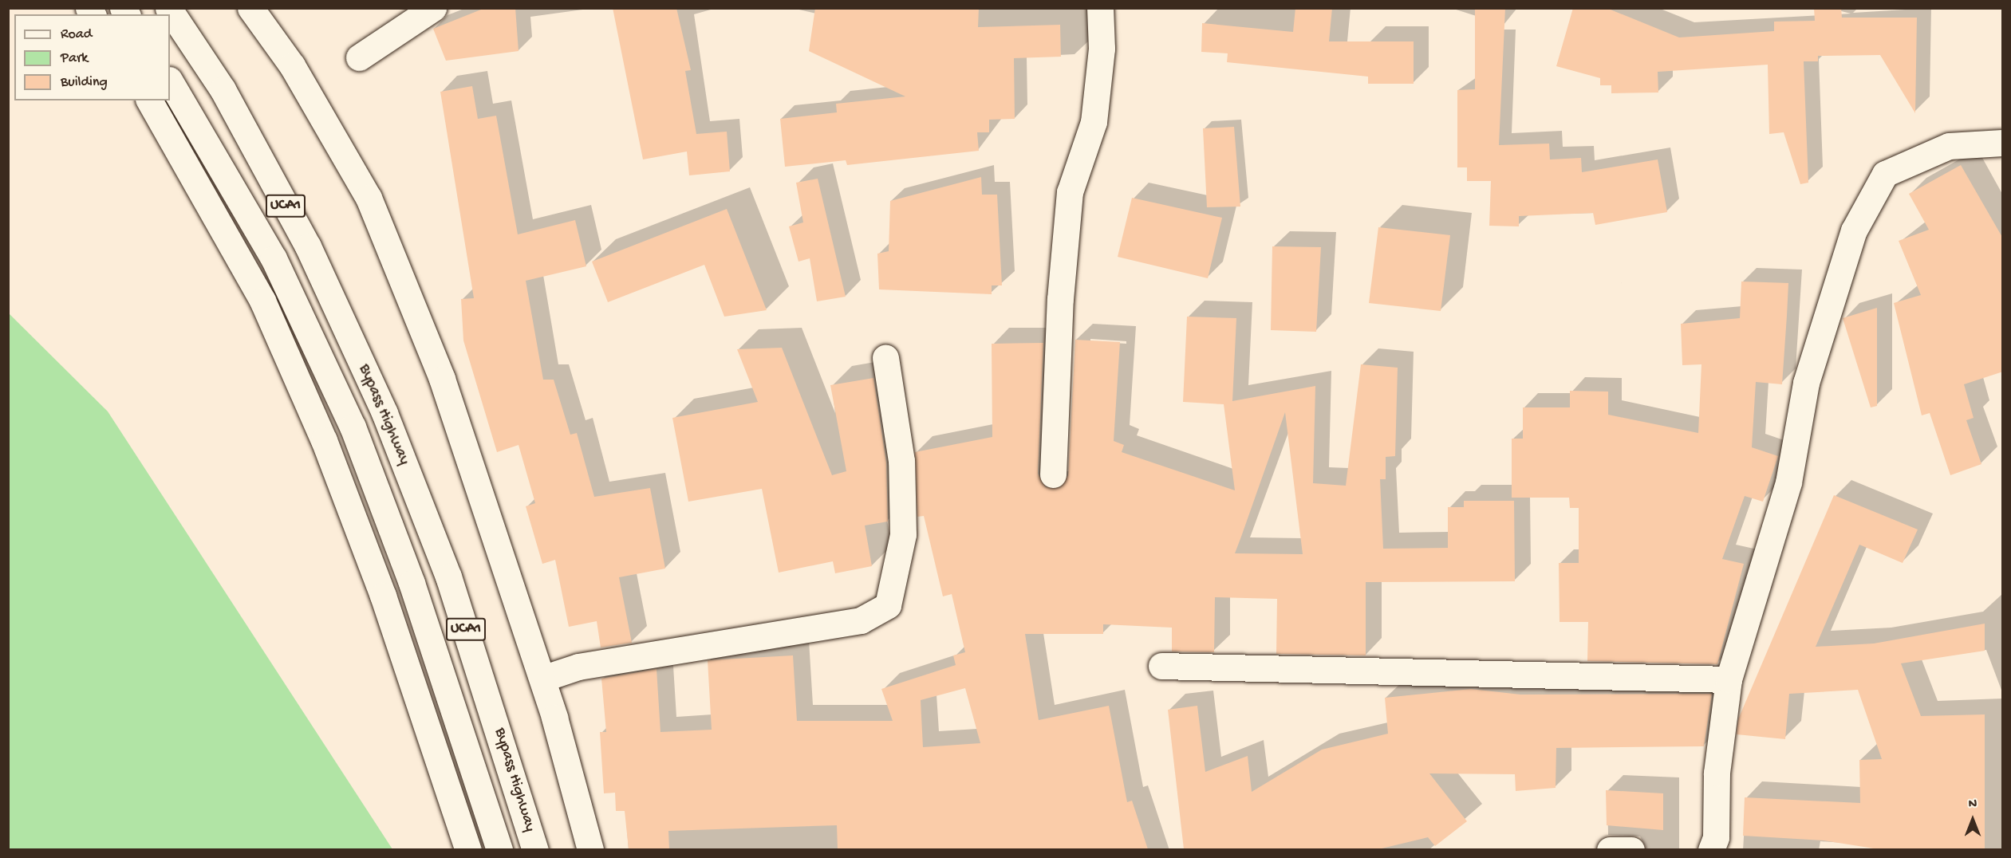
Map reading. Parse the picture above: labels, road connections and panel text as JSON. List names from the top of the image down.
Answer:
{
  "streets": {
    "main road": ["UCA1", "Bypass Highway"]
  },
  "legend": ["Road", "Park", "Building"],
  "north": "top"
}
